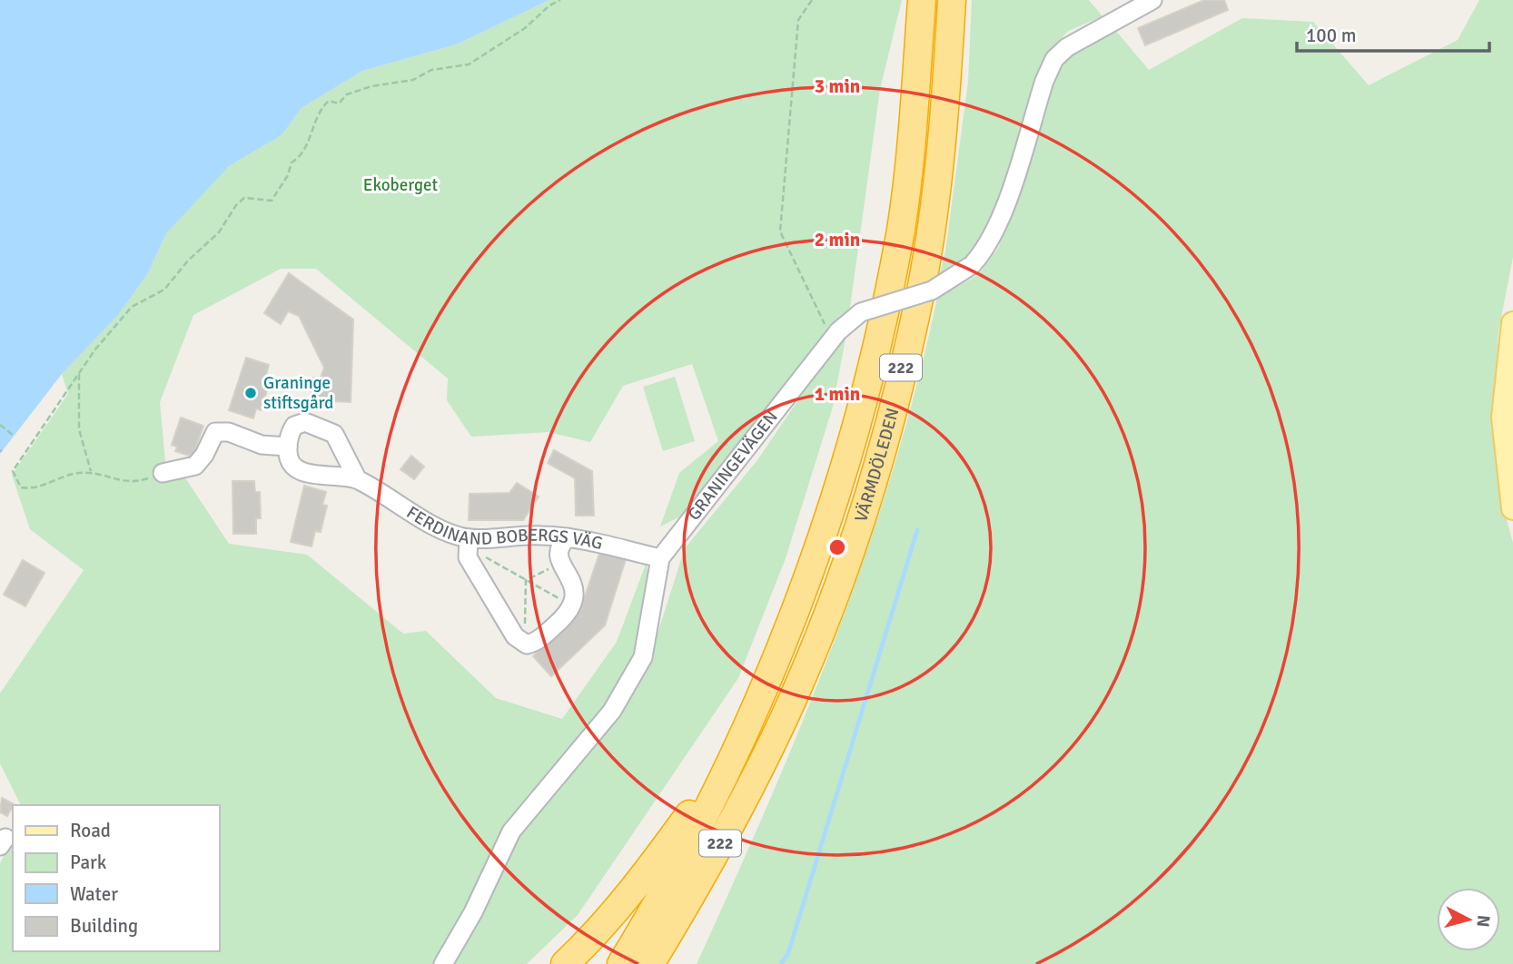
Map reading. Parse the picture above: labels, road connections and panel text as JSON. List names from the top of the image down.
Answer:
{
  "streets": {
    "highway": ["222", "VÄRMDÖLEDEN"],
    "street": ["GRANINGEVÄGEN", "FERDINAND BOBERGS VÄG"]
  },
  "crossings": [
    ["GRANINGEVÄGEN", "FERDINAND BOBERGS VÄG"]
  ],
  "parks": ["Ekoberget"],
  "places": ["Graninge stiftsgård"],
  "legend": [
    "Road",
    "Park",
    "Water",
    "Building"
  ],
  "scale_bar": "100 m",
  "north": "right",
  "rings": ["3 min", "2 min", "1 min"]
}
